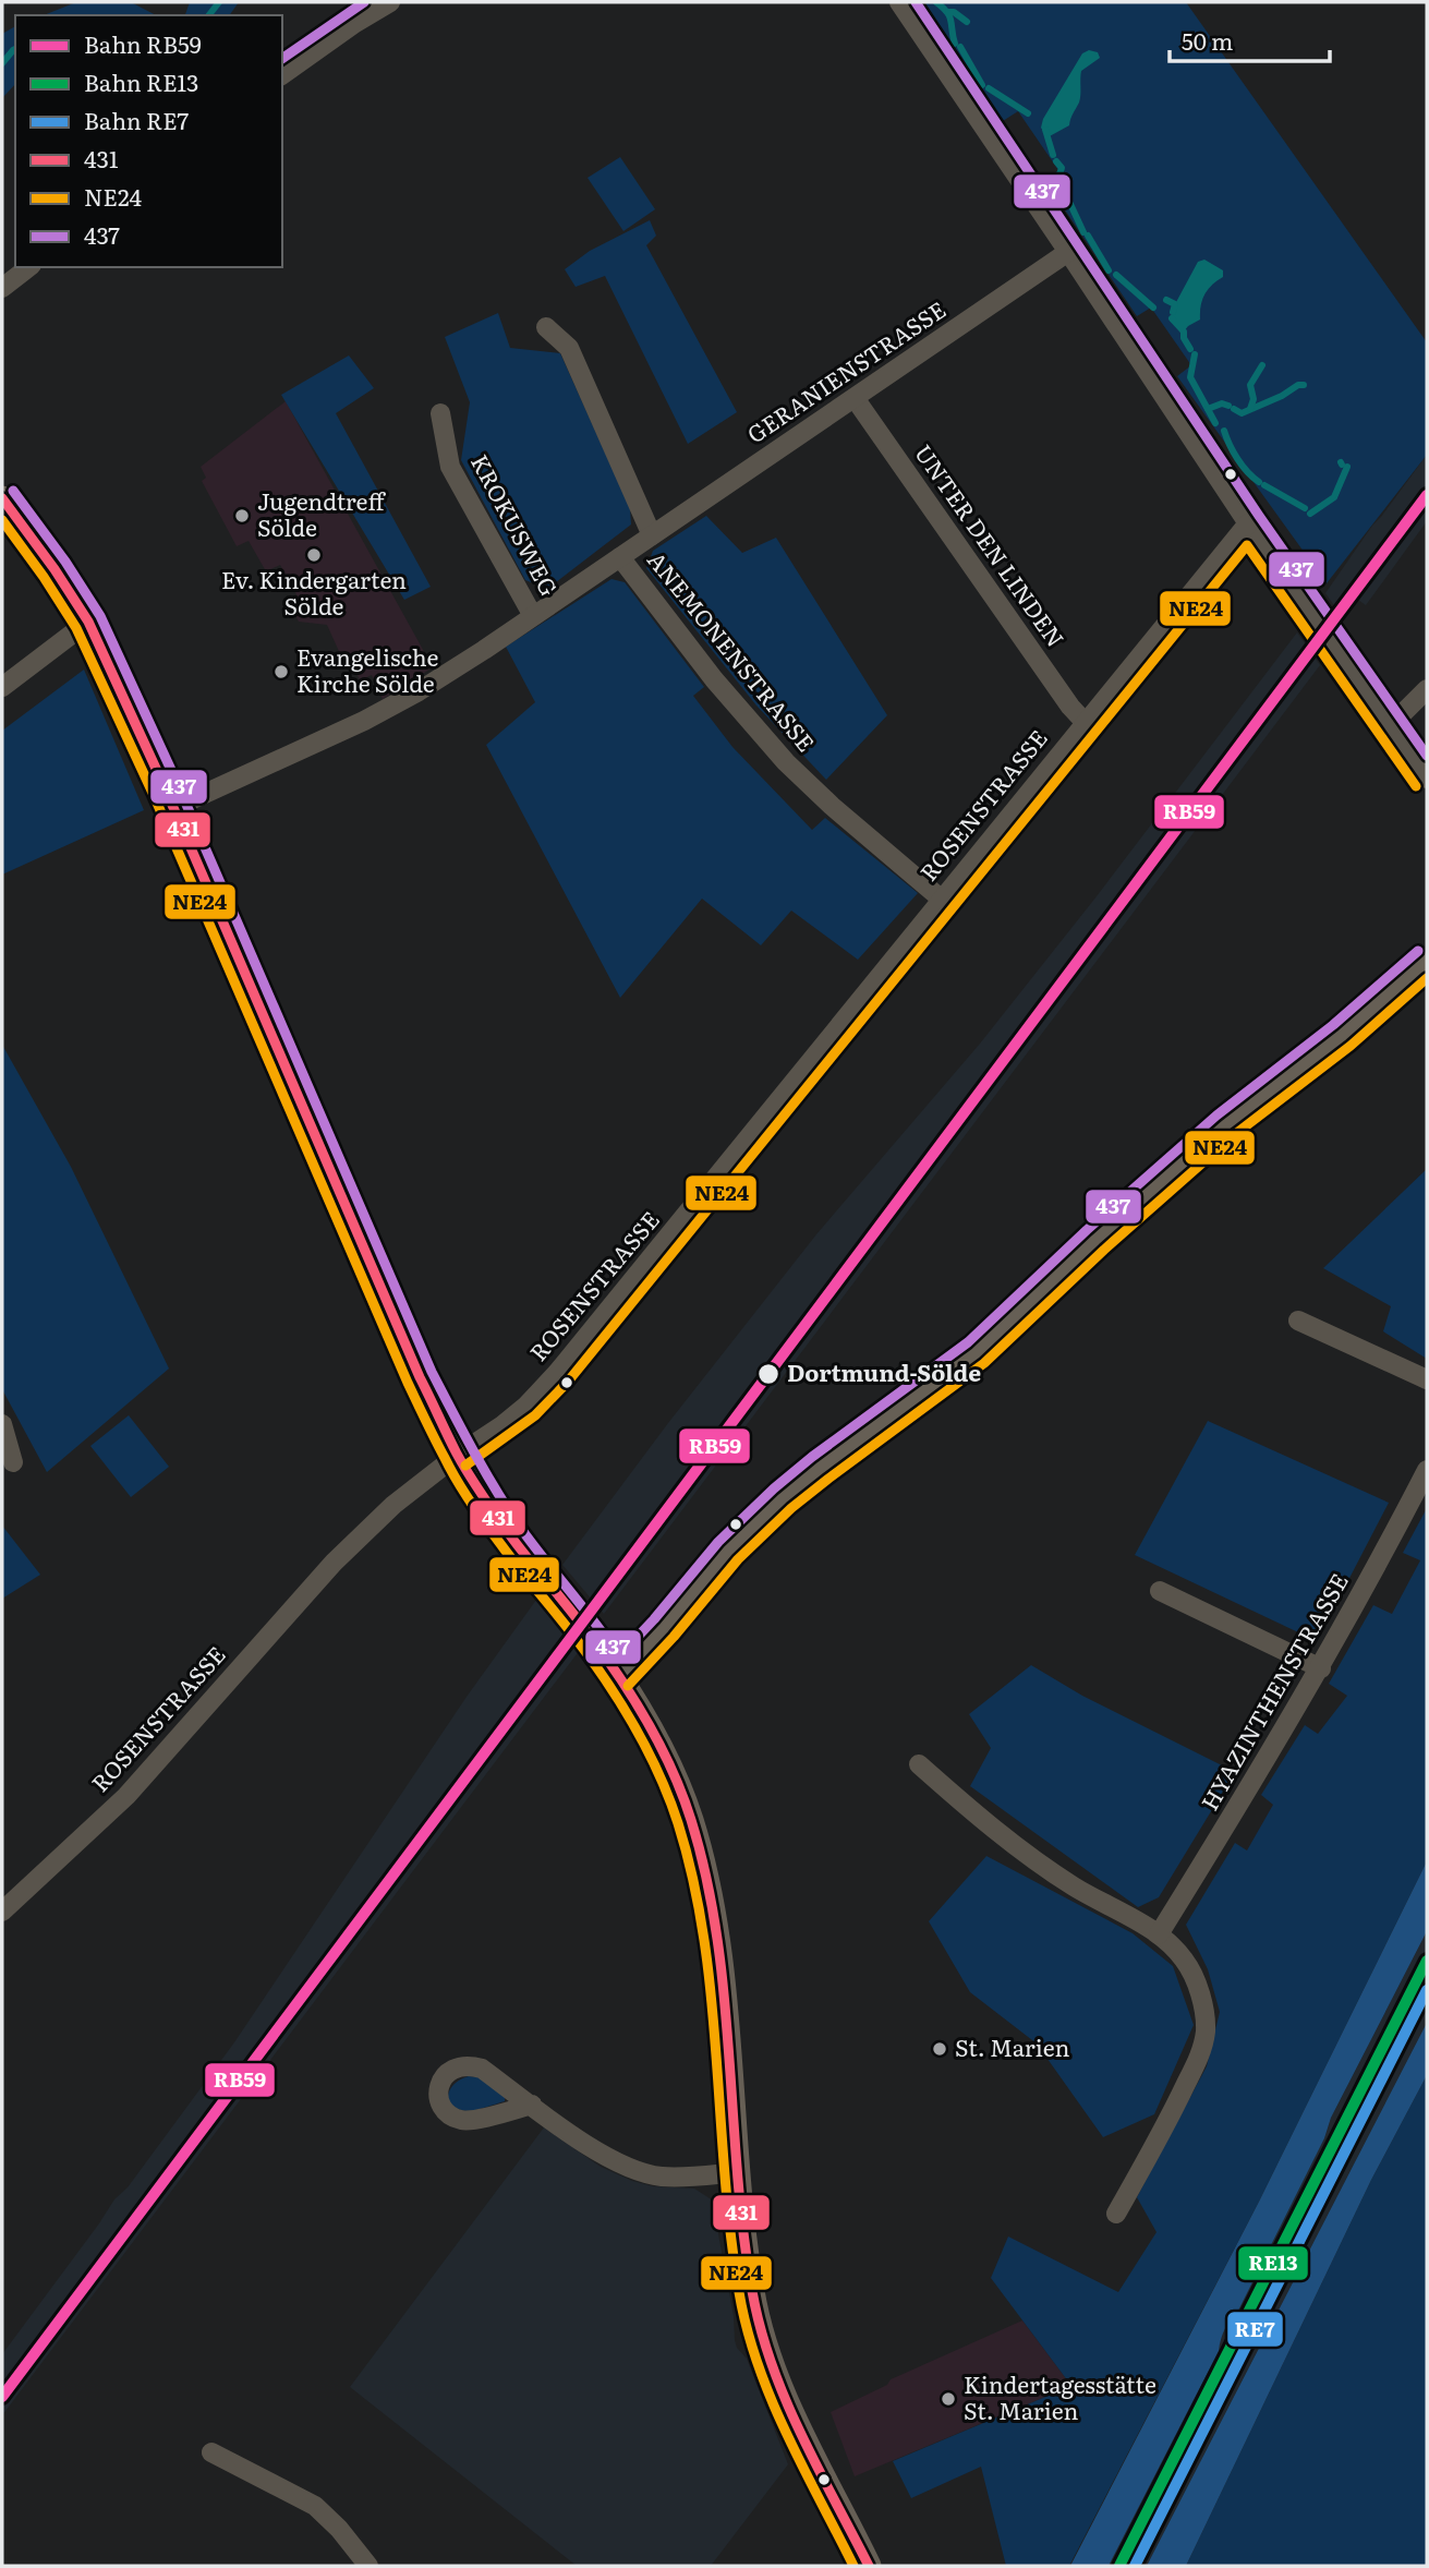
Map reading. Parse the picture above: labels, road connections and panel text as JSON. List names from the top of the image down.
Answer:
{
  "streets": {
    "street": [
      "GERANIENSTRASSE",
      "KROKUSWEG",
      "UNTER DEN LINDEN",
      "ANEMONENSTRASSE",
      "ROSENSTRASSE",
      "HYAZINTHENSTRASSE"
    ]
  },
  "crossings": [
    ["GERANIENSTRASSE", "KROKUSWEG"],
    ["GERANIENSTRASSE", "UNTER DEN LINDEN"],
    ["GERANIENSTRASSE", "ANEMONENSTRASSE"],
    ["UNTER DEN LINDEN", "ROSENSTRASSE"],
    ["ANEMONENSTRASSE", "ROSENSTRASSE"]
  ],
  "places": [
    "Jugendtreff Sölde",
    "Ev. Kindergarten Sölde",
    "Evangelische Kirche Sölde",
    "Dortmund-Sölde",
    "St. Marien",
    "Kindertagesstätte St. Marien"
  ],
  "lines": [
    "transit line 437",
    "rail line RB59",
    "transit line 431",
    "transit line NE24",
    "rail line RE13",
    "rail line RE7"
  ],
  "legend": [
    "Bahn RB59",
    "Bahn RE13",
    "Bahn RE7",
    "431",
    "NE24",
    "437"
  ],
  "scale_bar": "50 m"
}
